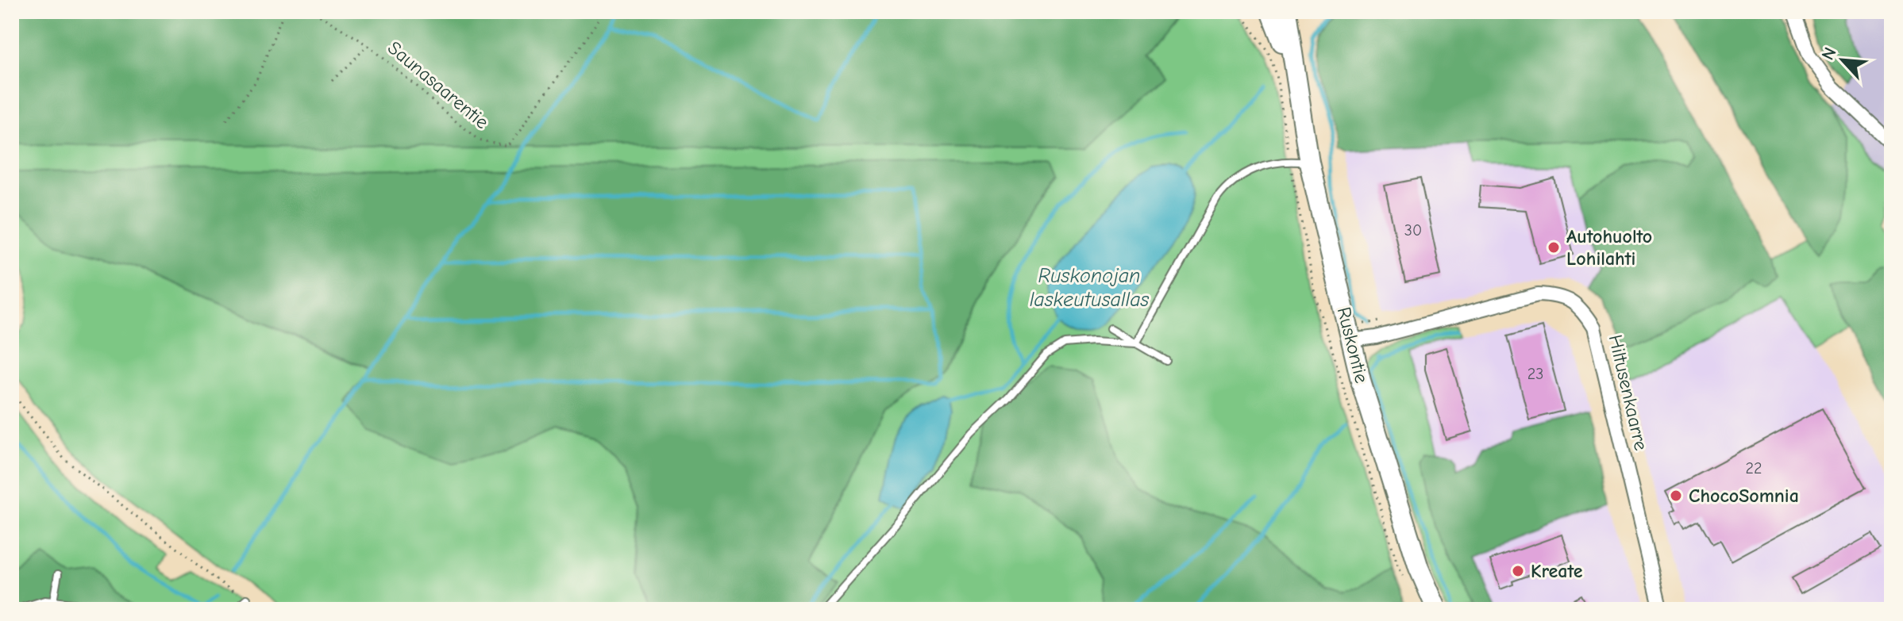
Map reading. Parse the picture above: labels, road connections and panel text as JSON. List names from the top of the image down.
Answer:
{
  "streets": {
    "main road": ["Ruskontie"],
    "street": ["Hiltusenkaarre"],
    "path": ["Saunasaarentie"]
  },
  "crossings": [
    ["Ruskontie", "Hiltusenkaarre"]
  ],
  "water": ["Ruskonojan laskeutusallas"],
  "places": ["Autohuolto Lohilahti", "ChocoSomnia", "Kreate"],
  "house_numbers": ["30", "23", "22"],
  "north": "top left"
}
